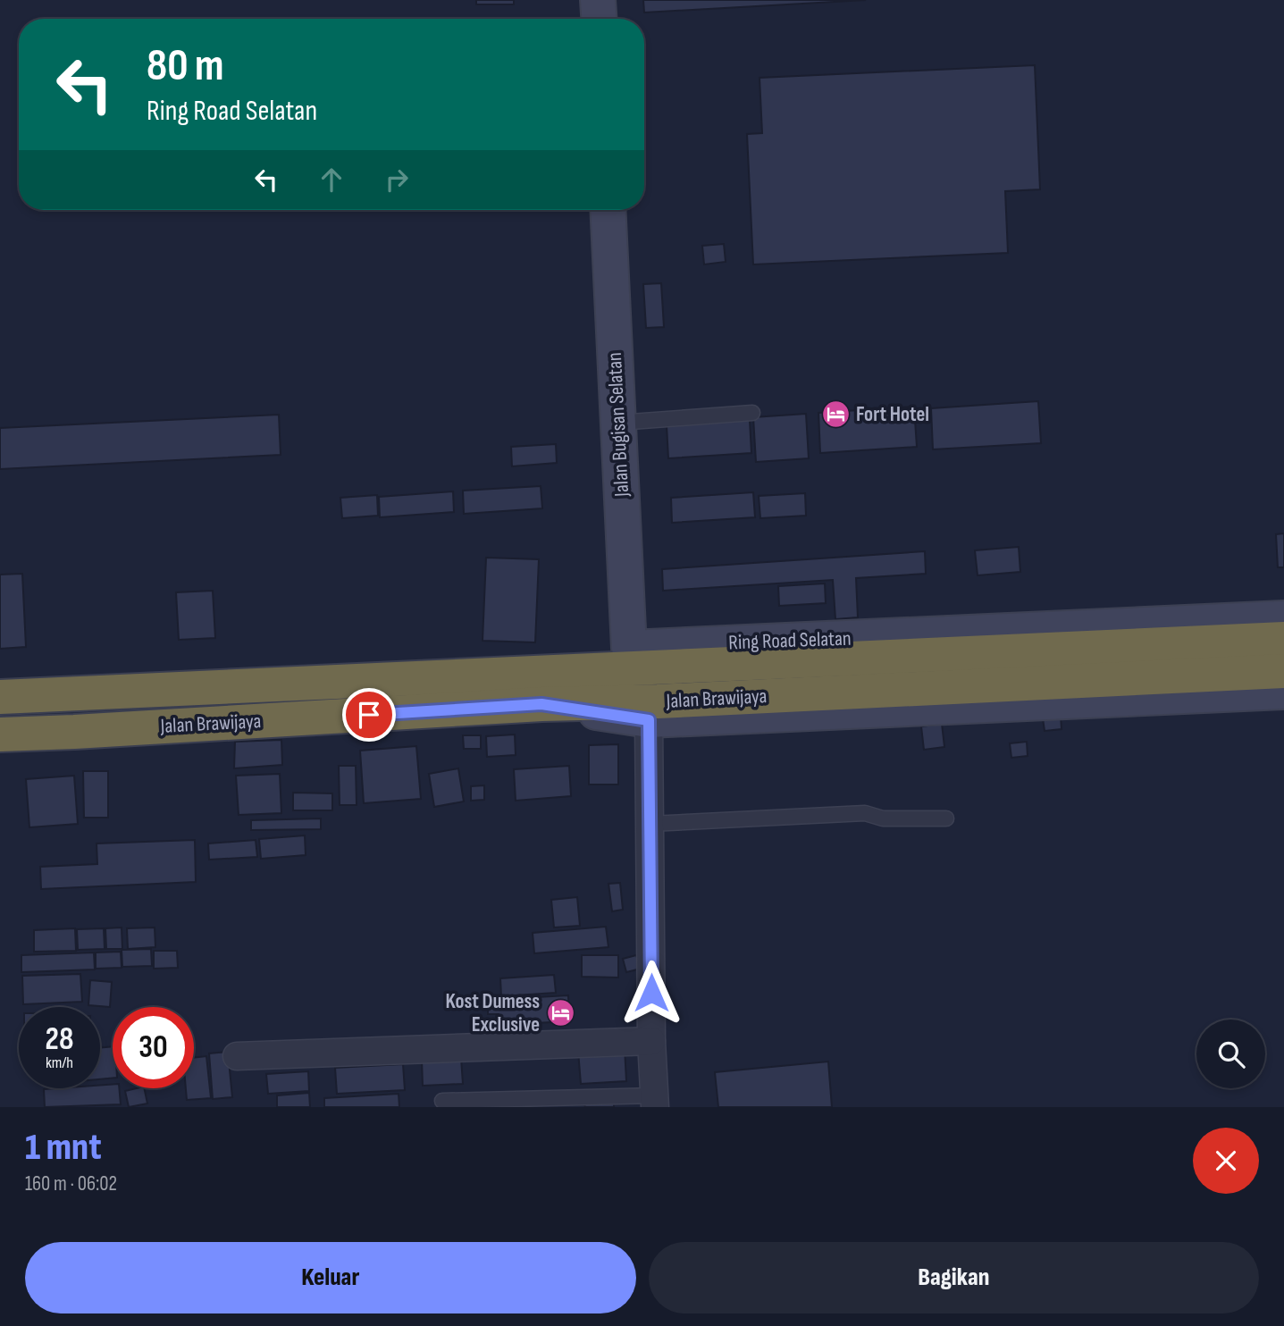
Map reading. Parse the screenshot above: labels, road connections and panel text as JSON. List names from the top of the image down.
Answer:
{
  "streets": {
    "highway": ["Ring Road Selatan", "Jalan Brawijaya"],
    "street": ["Jalan Bugisan Selatan"]
  },
  "crossings": [
    ["Jalan Bugisan Selatan", "Ring Road Selatan"],
    ["Ring Road Selatan", "Jalan Brawijaya"]
  ],
  "places": {
    "hotel": ["Fort Hotel", "Kost Dumess Exclusive"]
  },
  "page": {
    "turn": ["80 m", "Ring Road Selatan"],
    "speed": "28 km/h",
    "limit": "30",
    "heading": ["1 mnt", "160 m · 06:02"],
    "buttons": ["Keluar", "Bagikan"]
  }
}
